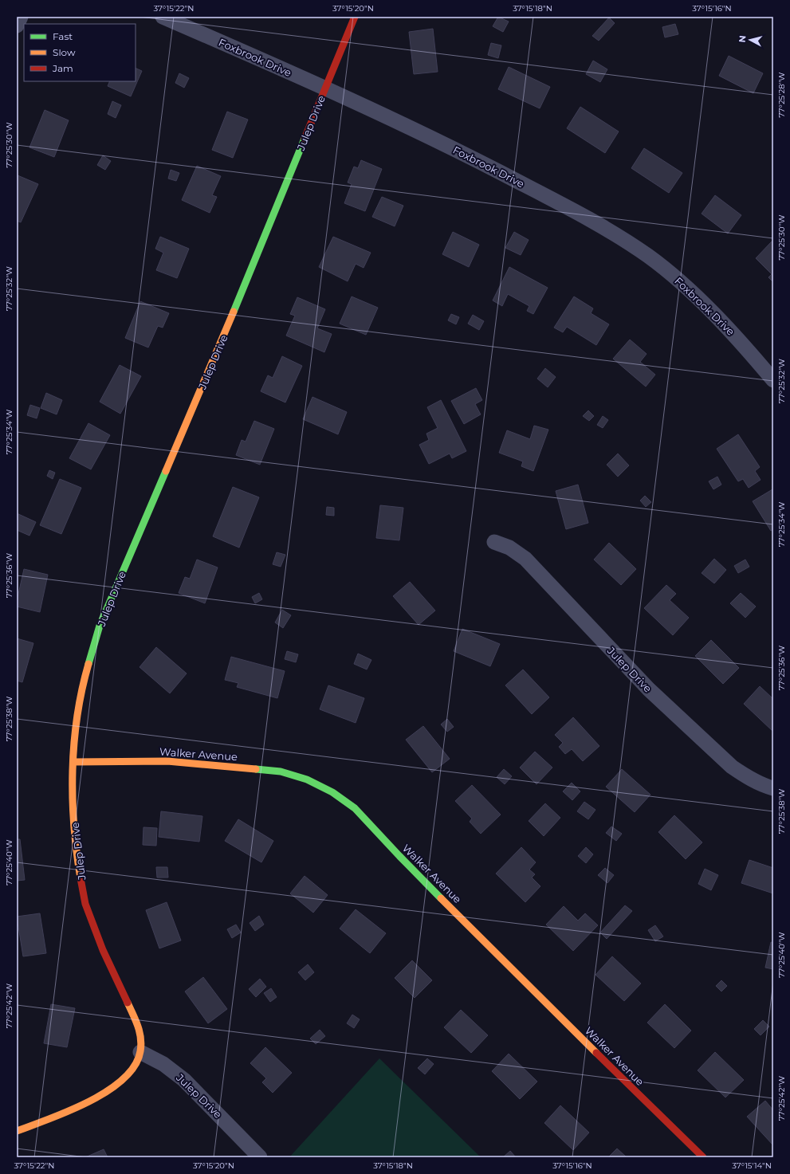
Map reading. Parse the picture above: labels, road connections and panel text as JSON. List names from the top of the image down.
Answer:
{
  "streets": {
    "street": ["Foxbrook Drive", "Julep Drive", "Walker Avenue"]
  },
  "crossings": [
    ["Foxbrook Drive", "Julep Drive"],
    ["Julep Drive", "Walker Avenue"]
  ],
  "legend": ["Fast", "Slow", "Jam"],
  "north": "left",
  "coordinates": [
    "37°15'22\"N",
    "37°15'20\"N",
    "37°15'18\"N",
    "37°15'16\"N",
    "77°25'28\"W",
    "77°25'30\"W",
    "77°25'32\"W",
    "77°25'34\"W",
    "77°25'36\"W",
    "77°25'38\"W",
    "77°25'40\"W",
    "77°25'42\"W",
    "37°15'14\"N"
  ]
}
